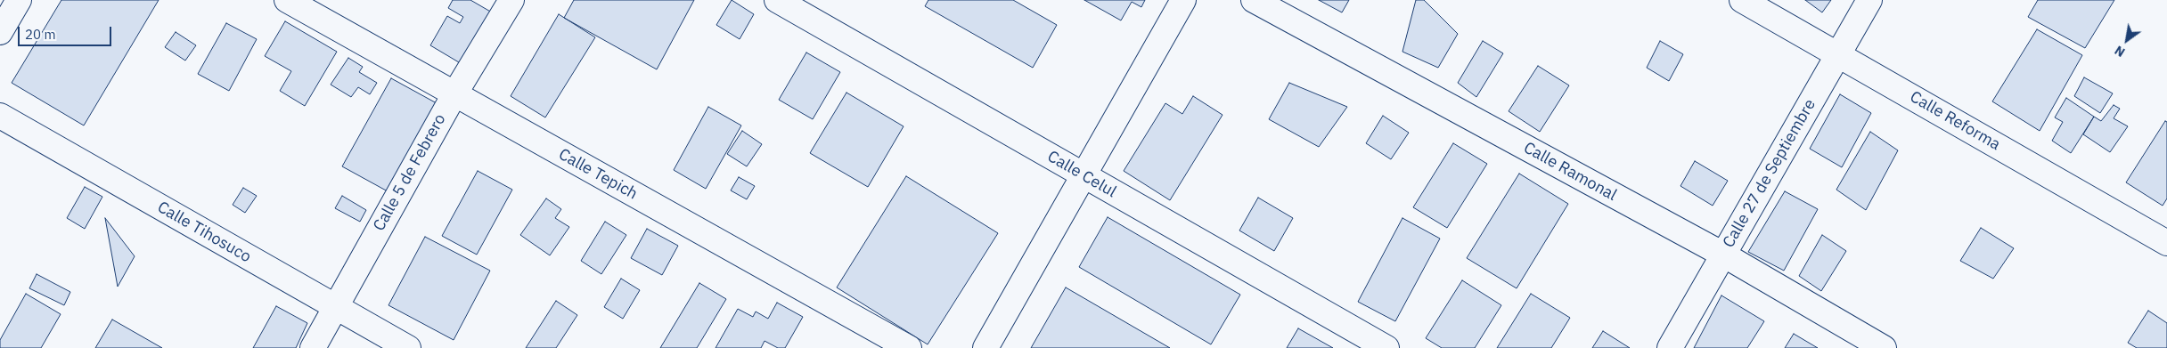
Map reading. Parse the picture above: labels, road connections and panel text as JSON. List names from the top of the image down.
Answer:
{
  "streets": {
    "street": [
      "Calle Reforma",
      "Calle Ramonal",
      "Calle 5 de Febrero",
      "Calle 27 de Septiembre",
      "Calle Tepich",
      "Calle Celul",
      "Calle Tihosuco"
    ]
  },
  "crossings": [
    ["Calle Reforma", "Calle 27 de Septiembre"],
    ["Calle Ramonal", "Calle 27 de Septiembre"],
    ["Calle 5 de Febrero", "Calle Tepich"],
    ["Calle 5 de Febrero", "Calle Tihosuco"]
  ],
  "scale_bar": "20 m",
  "north": "bottom left"
}
